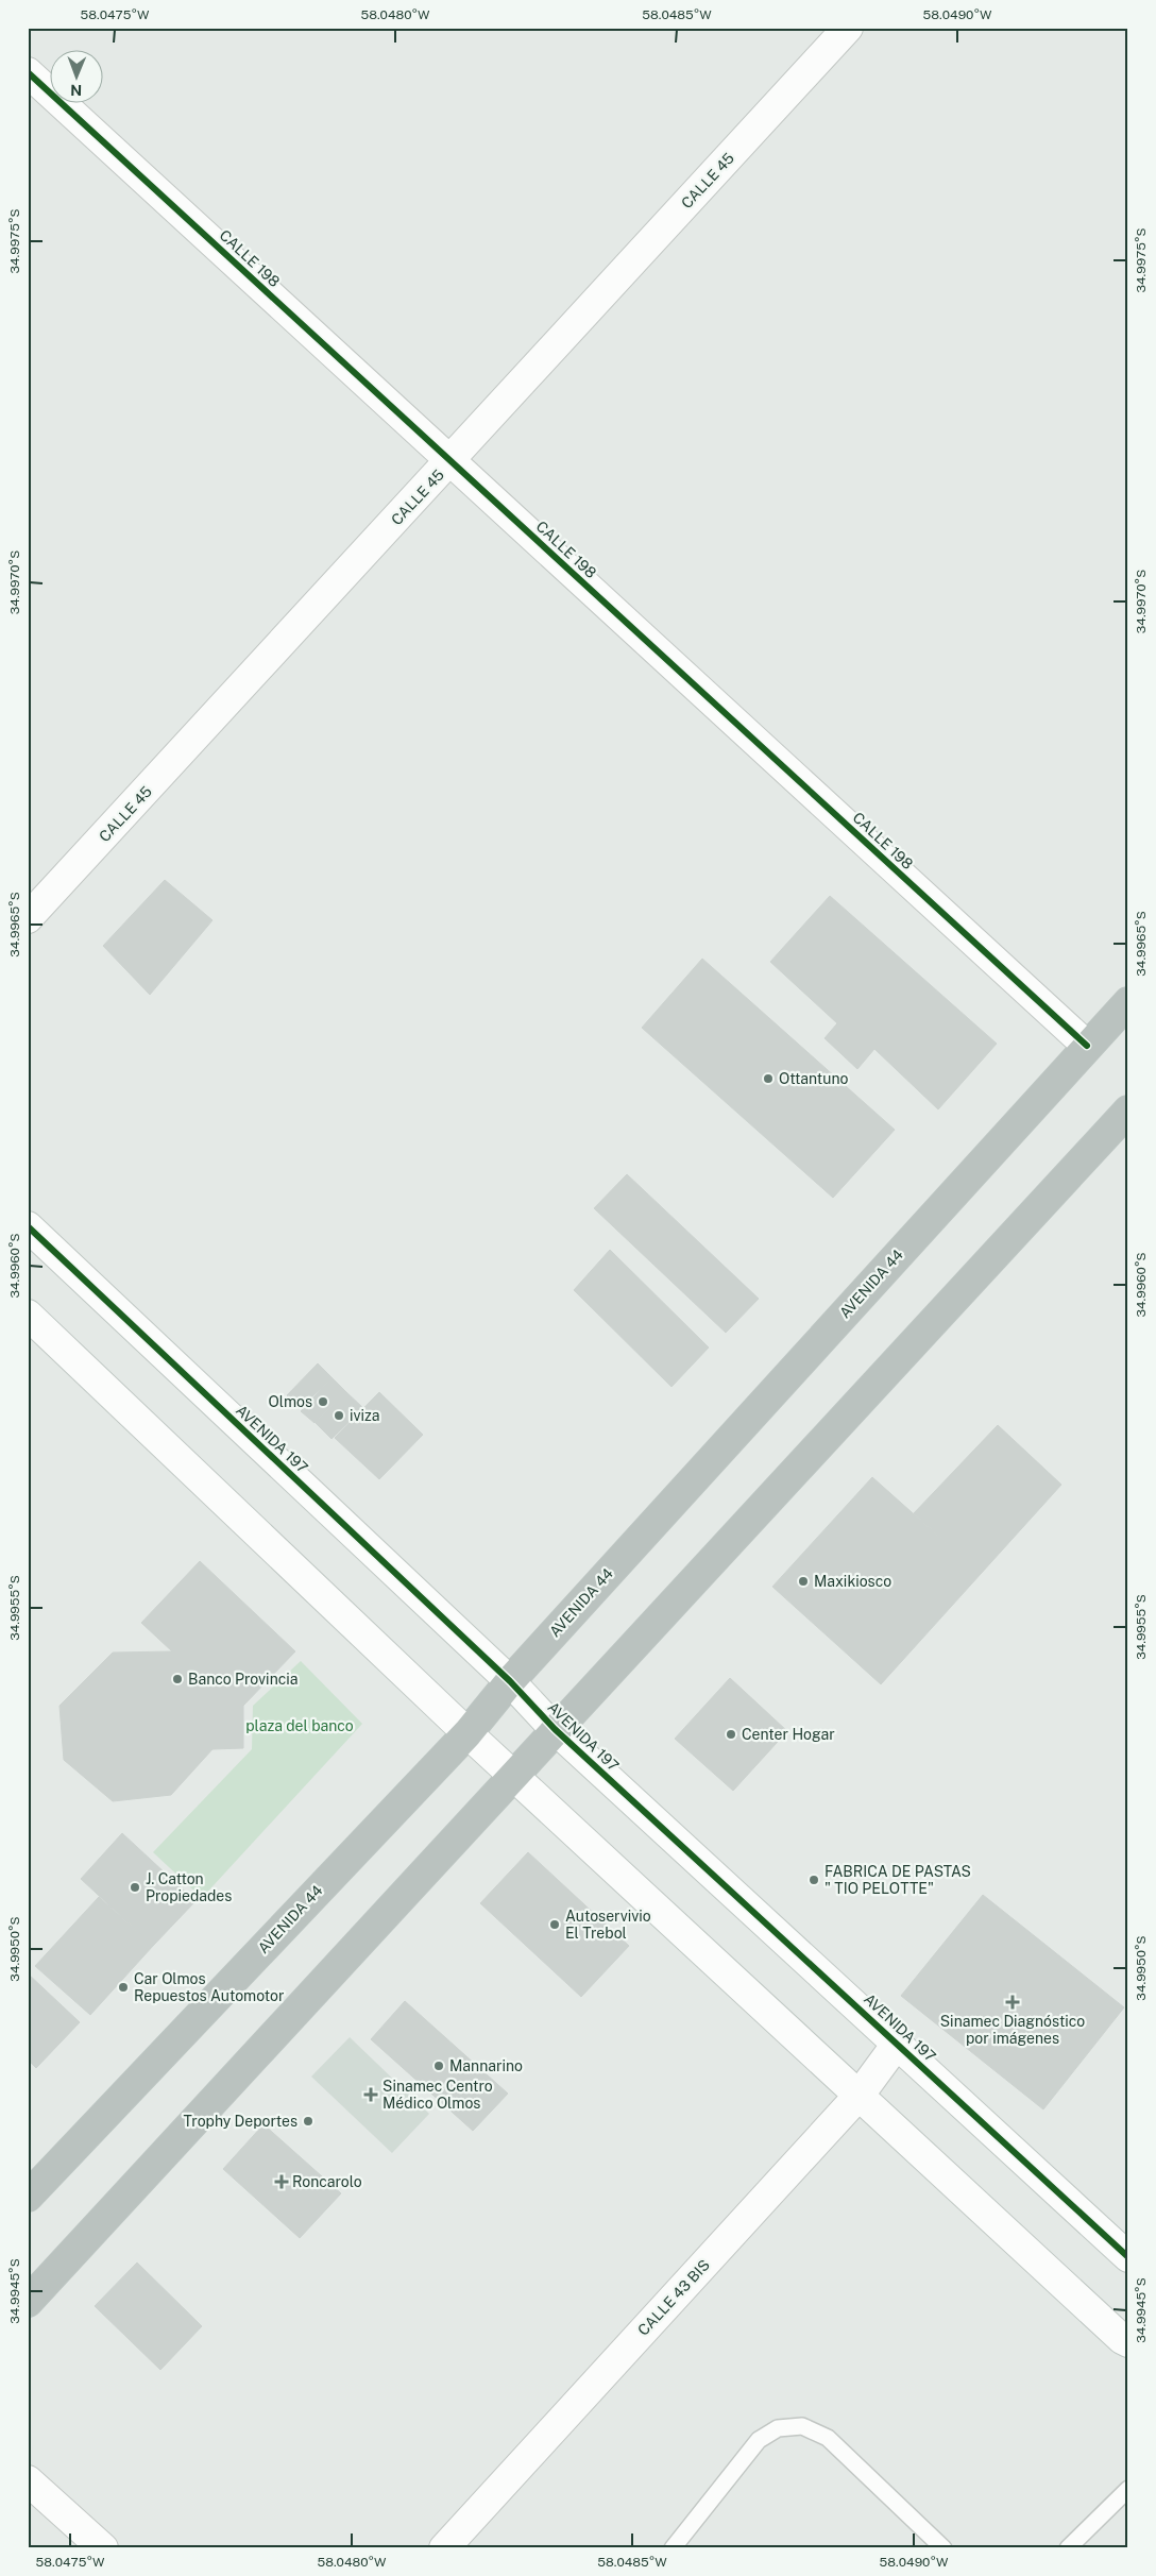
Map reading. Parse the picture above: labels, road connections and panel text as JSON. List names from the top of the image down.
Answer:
{
  "streets": {
    "highway": ["AVENIDA 44"],
    "street": [
      "CALLE 45",
      "CALLE 198",
      "AVENIDA 197",
      "CALLE 43 BIS"
    ]
  },
  "crossings": [
    ["CALLE 45", "CALLE 198"],
    ["CALLE 198", "AVENIDA 44"],
    ["AVENIDA 44", "AVENIDA 197"],
    ["AVENIDA 197", "CALLE 43 BIS"]
  ],
  "parks": ["plaza del banco"],
  "places": {
    "other": [
      "Ottantuno",
      "Olmos",
      "iviza",
      "Maxikiosco",
      "Banco Provincia",
      "Center Hogar",
      "FABRICA DE PASTAS \" TIO PELOTTE\"",
      "J. Catton Propiedades",
      "Autoservivio El Trebol",
      "Car Olmos Repuestos Automotor",
      "Mannarino",
      "Trophy Deportes"
    ],
    "health": ["Sinamec Diagnóstico por imágenes", "Sinamec Centro Médico Olmos", "Roncarolo"]
  },
  "north": "bottom",
  "coordinates": [
    "58.0475°W",
    "58.0480°W",
    "58.0485°W",
    "58.0490°W",
    "34.9975°S",
    "34.9970°S",
    "34.9965°S",
    "34.9960°S",
    "34.9955°S",
    "34.9950°S",
    "34.9945°S"
  ]
}
